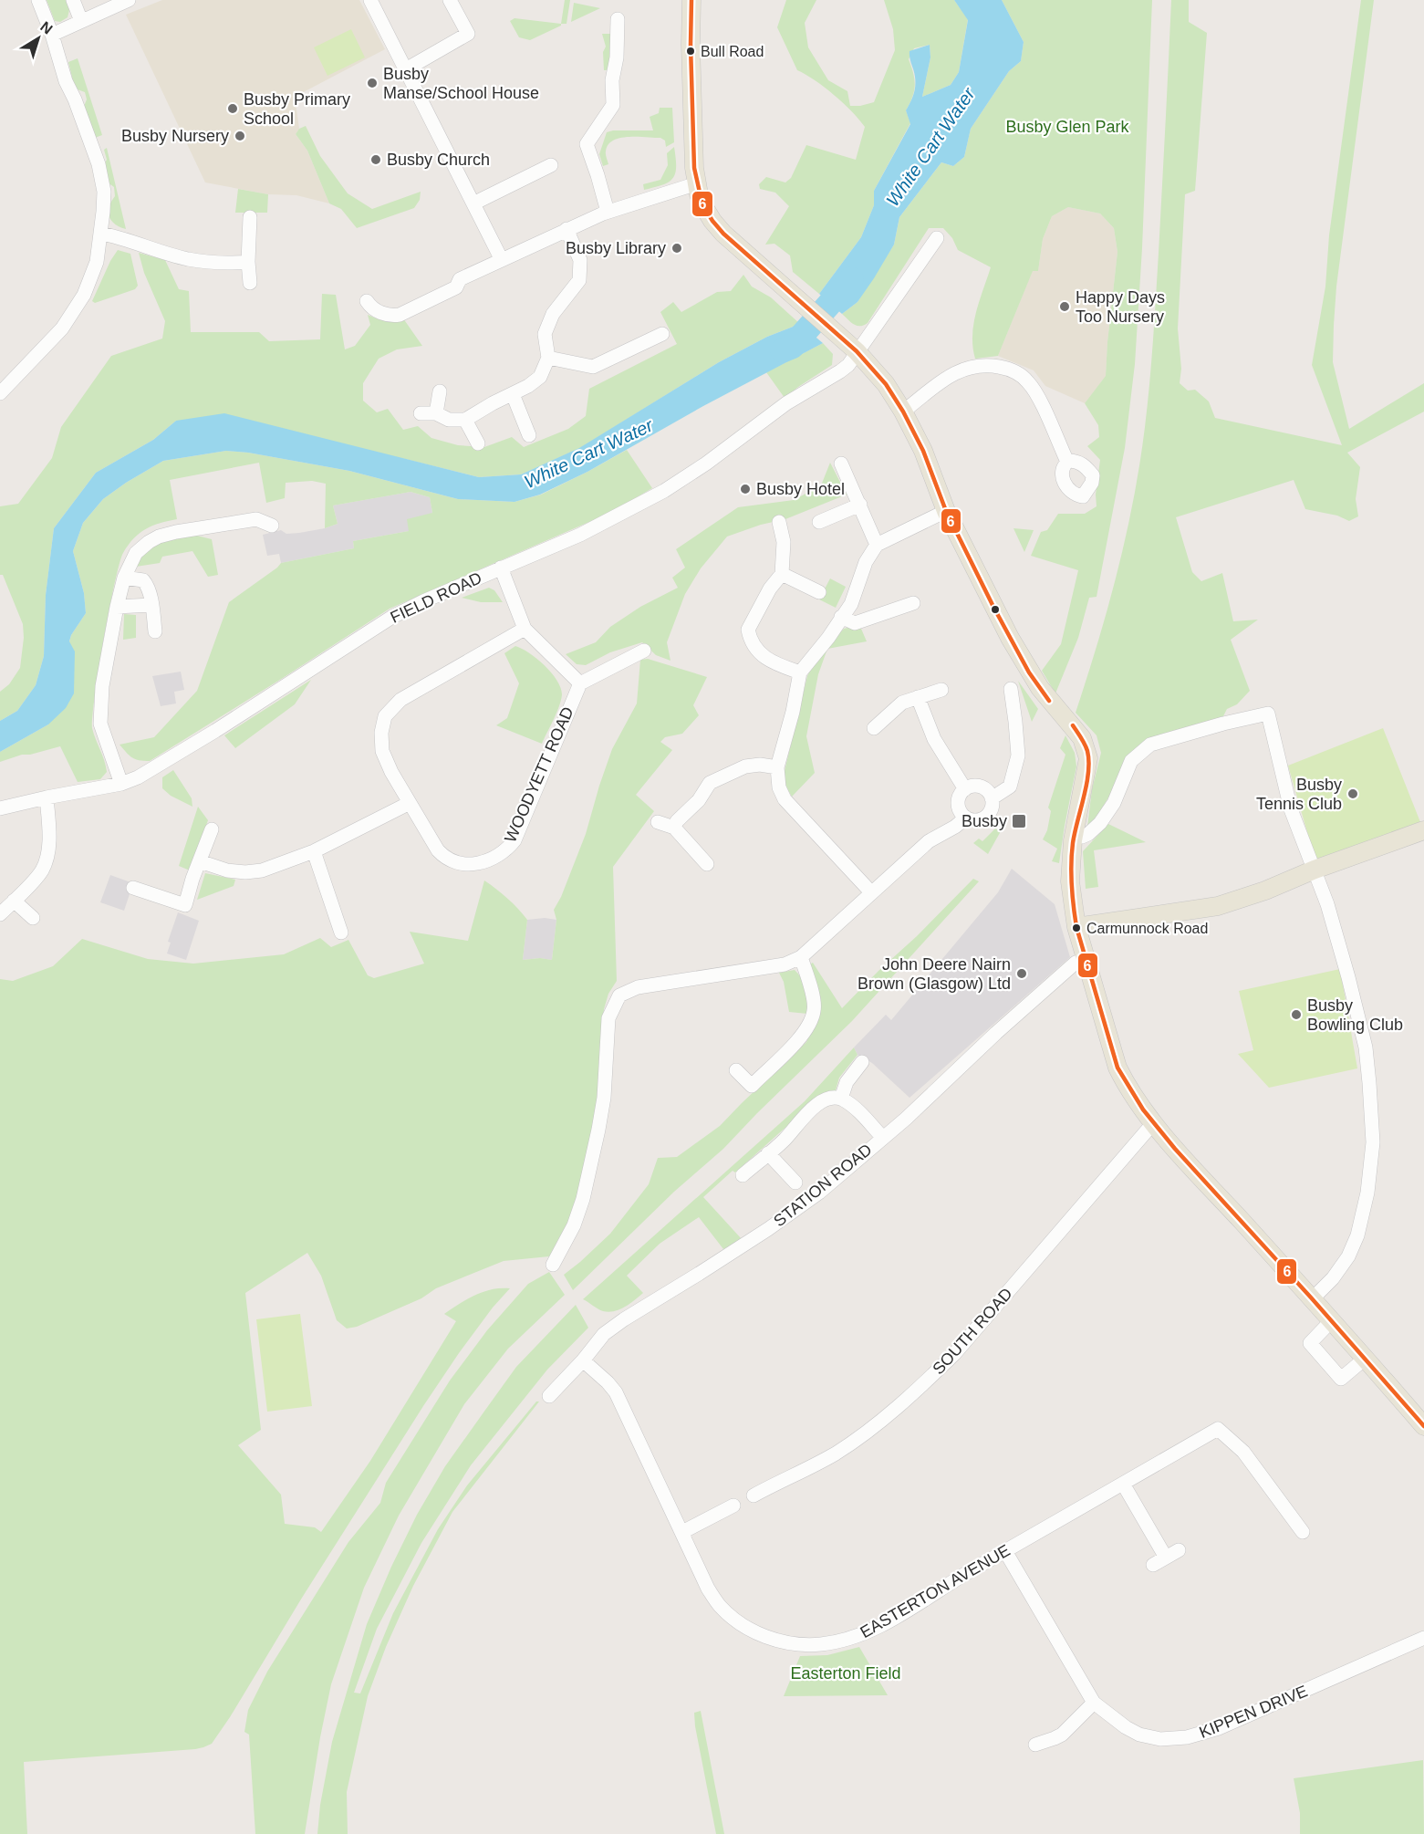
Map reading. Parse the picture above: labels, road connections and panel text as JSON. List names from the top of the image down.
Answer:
{
  "streets": {
    "street": [
      "FIELD ROAD",
      "WOODYETT ROAD",
      "STATION ROAD",
      "SOUTH ROAD",
      "EASTERTON AVENUE",
      "KIPPEN DRIVE"
    ]
  },
  "crossings": [
    ["STATION ROAD", "EASTERTON AVENUE"],
    ["EASTERTON AVENUE", "KIPPEN DRIVE"]
  ],
  "water": ["White Cart Water"],
  "parks": ["Busby Glen Park", "Easterton Field"],
  "places": {
    "other": [
      "Bull Road",
      "Busby Manse/School House",
      "Busby Primary School",
      "Busby Nursery",
      "Busby Church",
      "Busby Library",
      "Happy Days Too Nursery",
      "Busby Hotel",
      "Busby Tennis Club",
      "Carmunnock Road",
      "John Deere Nairn Brown (Glasgow) Ltd",
      "Busby Bowling Club"
    ],
    "transit": ["Busby"]
  },
  "lines": ["transit line 6"],
  "north": "top right"
}
